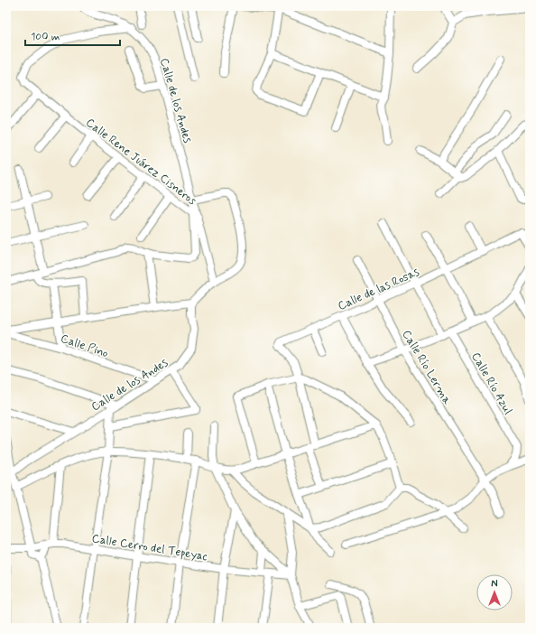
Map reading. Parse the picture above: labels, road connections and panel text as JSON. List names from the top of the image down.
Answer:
{
  "streets": {
    "street": [
      "Calle de los Andes",
      "Calle Rene Juárez Cisneros",
      "Calle de las Rosas",
      "Calle Pino",
      "Calle Río Lerma",
      "Calle Río Azul",
      "Calle Cerro del Tepeyac"
    ]
  },
  "crossings": [
    ["Calle de los Andes", "Calle Rene Juárez Cisneros"],
    ["Calle de los Andes", "Calle Pino"],
    ["Calle de las Rosas", "Calle Río Lerma"]
  ],
  "scale_bar": "100 m",
  "north": "top"
}
